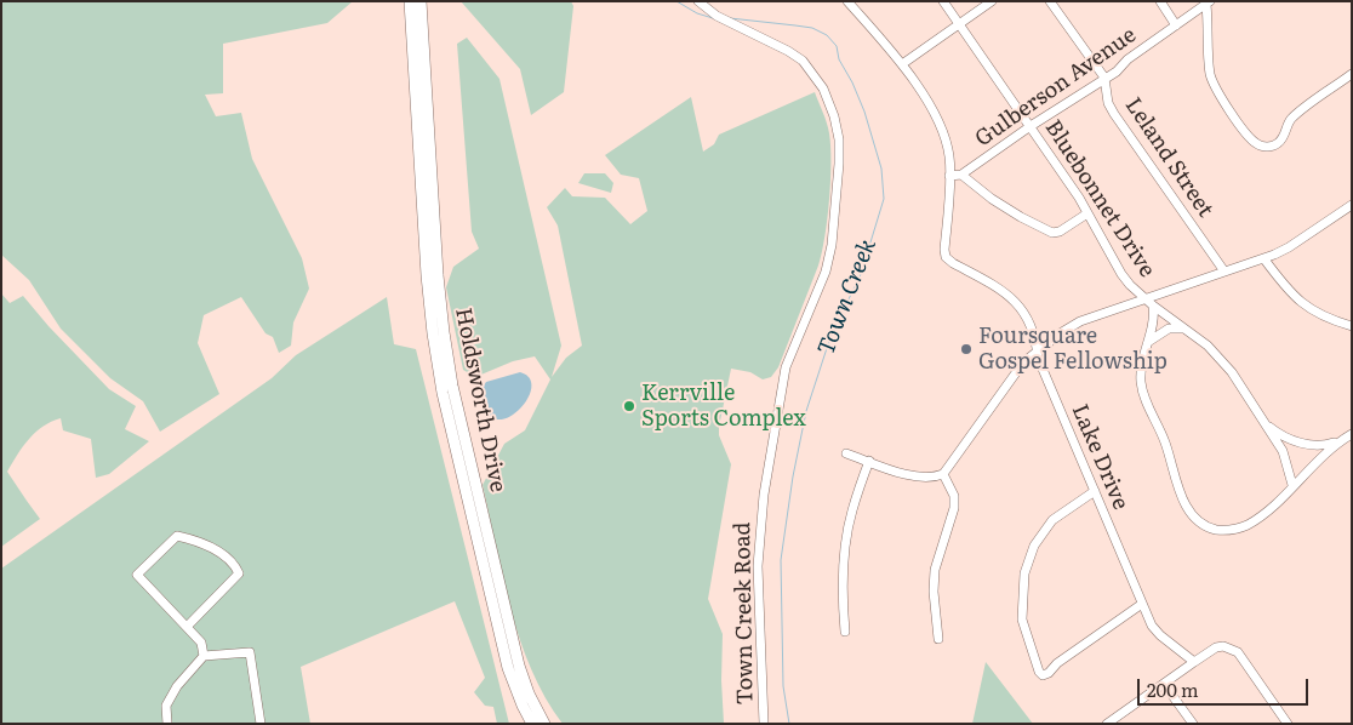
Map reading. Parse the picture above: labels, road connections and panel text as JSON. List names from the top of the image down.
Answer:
{
  "streets": {
    "main road": ["Holdsworth Drive"],
    "street": [
      "Gulberson Avenue",
      "Leland Street",
      "Bluebonnet Drive",
      "Lake Drive",
      "Town Creek Road"
    ]
  },
  "crossings": [
    ["Gulberson Avenue", "Leland Street"],
    ["Gulberson Avenue", "Bluebonnet Drive"],
    ["Gulberson Avenue", "Lake Drive"]
  ],
  "water": ["Town Creek"],
  "places": ["Foursquare Gospel Fellowship", "Kerrville Sports Complex"],
  "scale_bar": "200 m"
}
